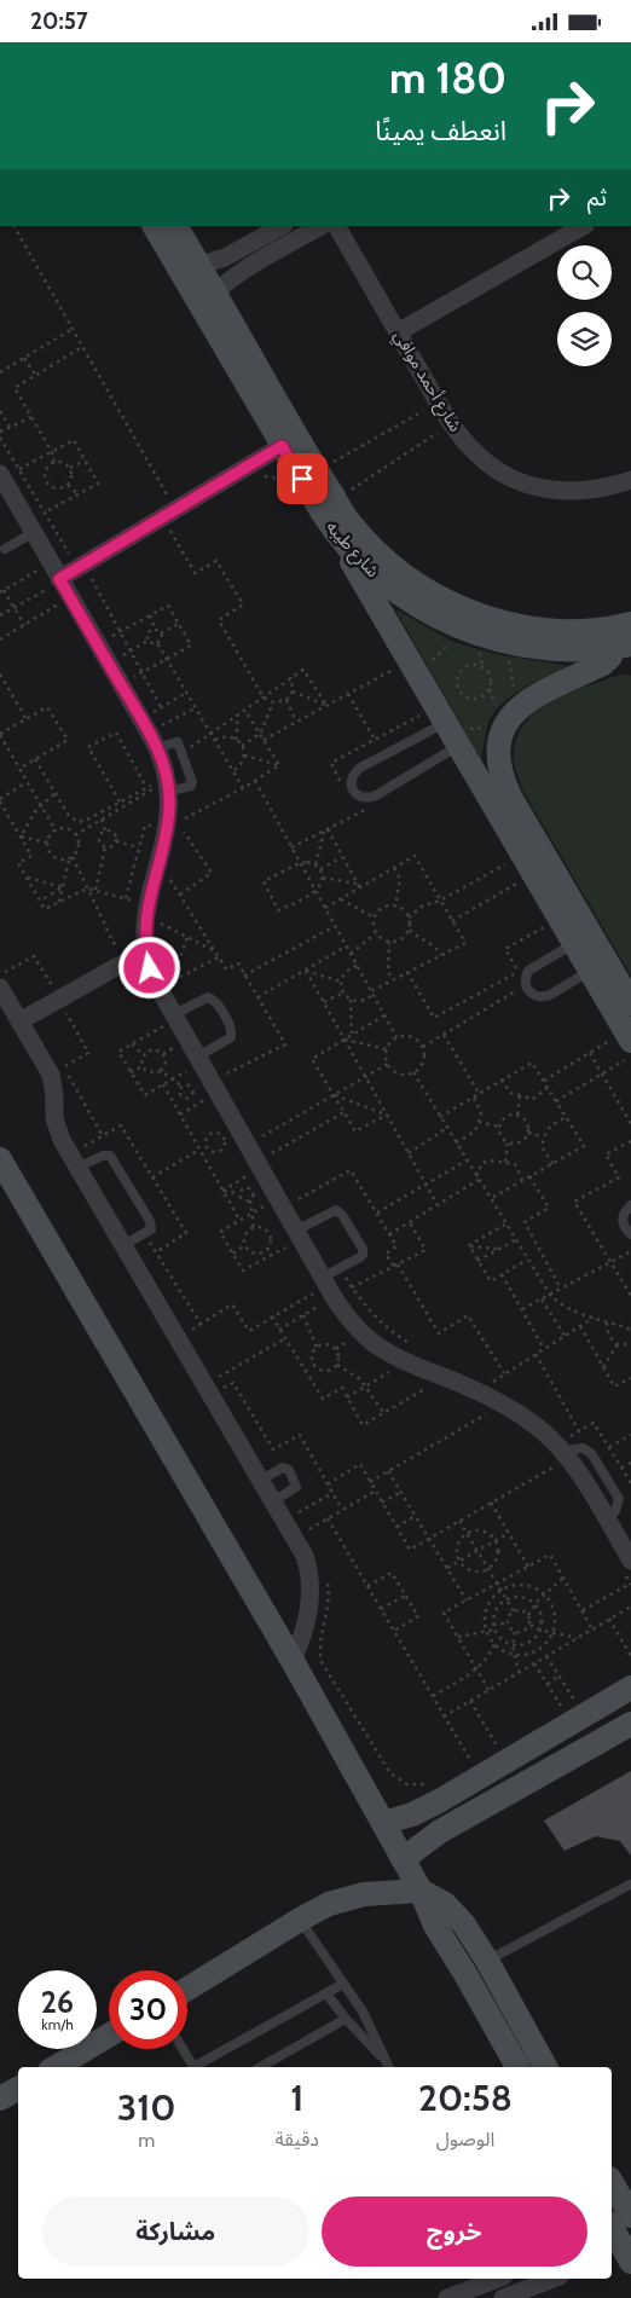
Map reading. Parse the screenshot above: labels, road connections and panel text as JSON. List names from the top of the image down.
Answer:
{
  "streets": {
    "street": ["شارع أحمد موافي", "شارع طيبه"]
  },
  "page": {
    "status": "20:57",
    "turn": ["180 m", "انعطف يمينًا"],
    "then": "ثم",
    "speed": "26 km/h",
    "limit": "30",
    "eta": [
      "20:58",
      "الوصول",
      "1",
      "دقيقة",
      "310",
      "m"
    ],
    "buttons": ["خروج", "مشاركة"]
  }
}
